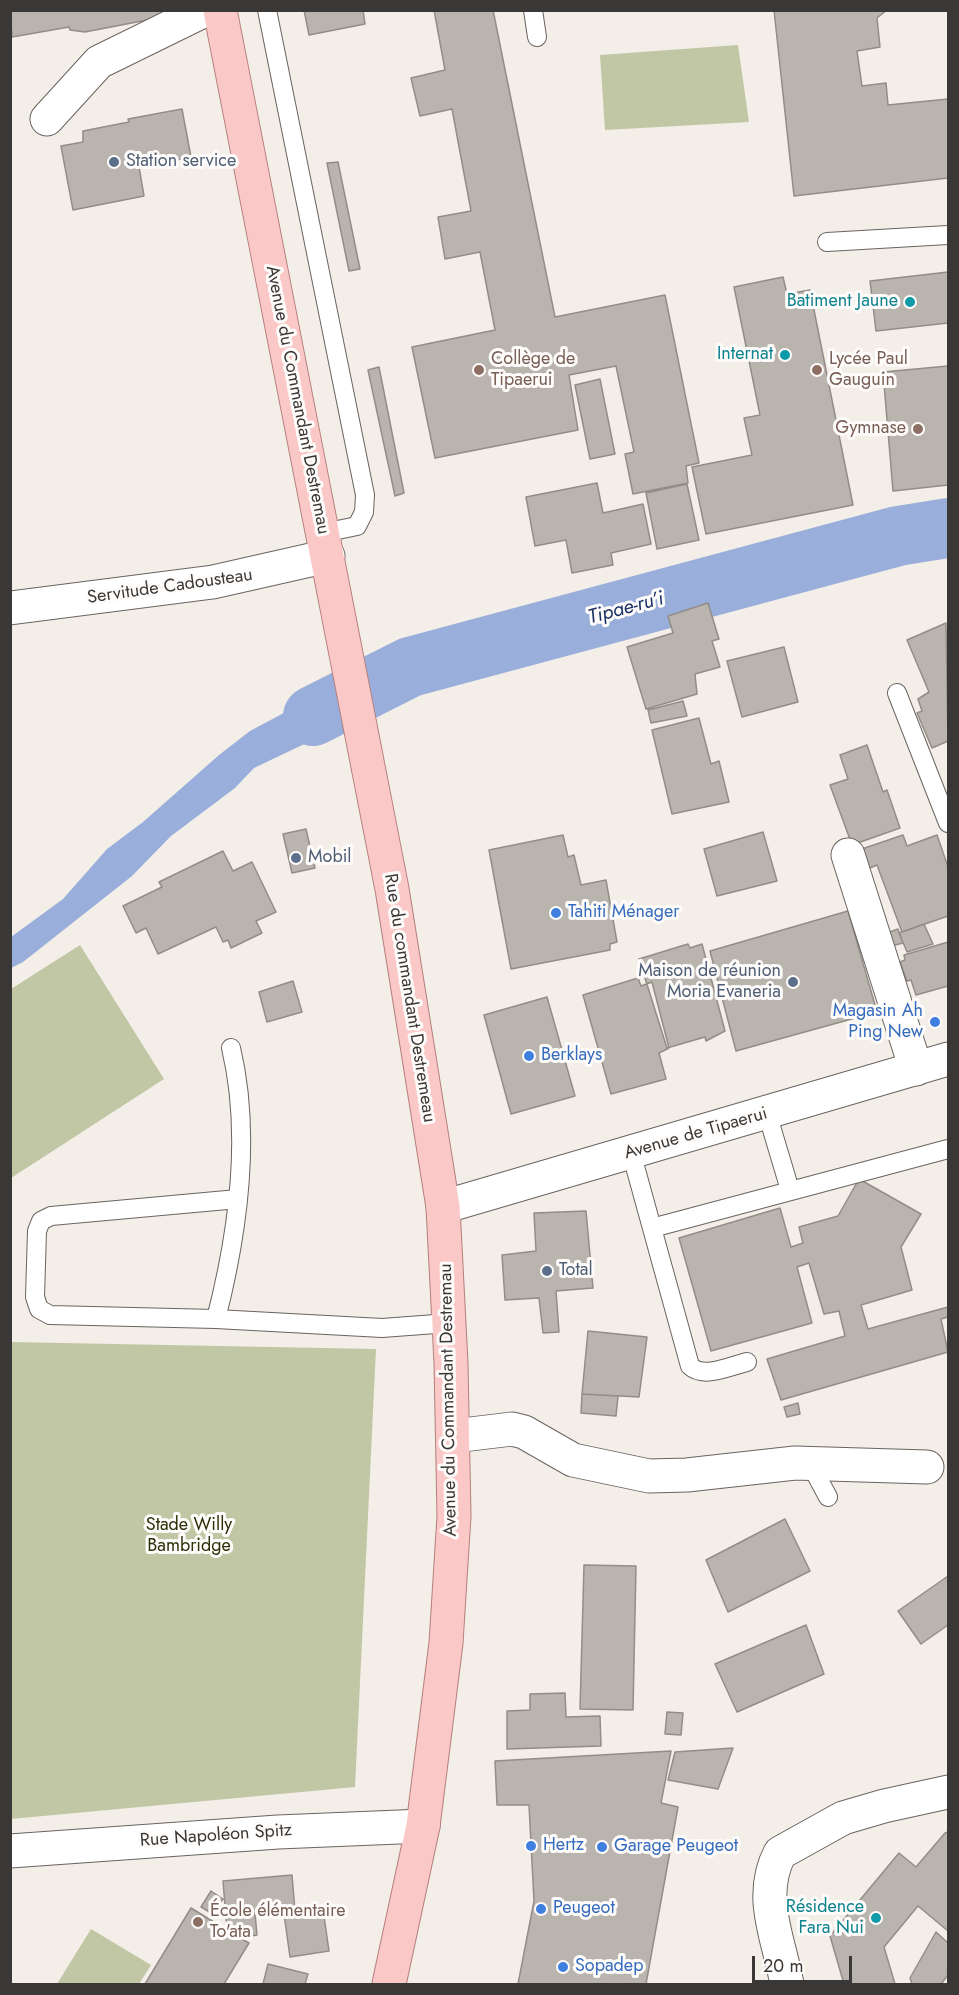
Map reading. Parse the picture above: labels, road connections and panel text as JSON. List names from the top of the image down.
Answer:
{
  "streets": {
    "main road": ["Avenue du Commandant Destremau", "Rue du commandant Destremeau"],
    "street": ["Servitude Cadousteau", "Avenue de Tipaerui", "Rue Napoléon Spitz"]
  },
  "crossings": [
    ["Avenue du Commandant Destremau", "Servitude Cadousteau"],
    ["Avenue du Commandant Destremau", "Rue du commandant Destremeau"],
    ["Avenue du Commandant Destremau", "Avenue de Tipaerui"],
    ["Avenue du Commandant Destremau", "Rue Napoléon Spitz"],
    ["Rue du commandant Destremeau", "Avenue de Tipaerui"]
  ],
  "water": ["Tipae-ru’i"],
  "parks": ["Stade Willy Bambridge"],
  "places": [
    "Station service",
    "Batiment Jaune",
    "Internat",
    "Collège de Tipaerui",
    "Lycée Paul Gauguin",
    "Gymnase",
    "Mobil",
    "Tahiti Ménager",
    "Maison de réunion Moria Evaneria",
    "Magasin Ah Ping New",
    "Berklays",
    "Total",
    "Hertz",
    "Garage Peugeot",
    "Peugeot",
    "Résidence Fara Nui",
    "École élémentaire To'ata",
    "Sopadep"
  ],
  "scale_bar": "20 m"
}
